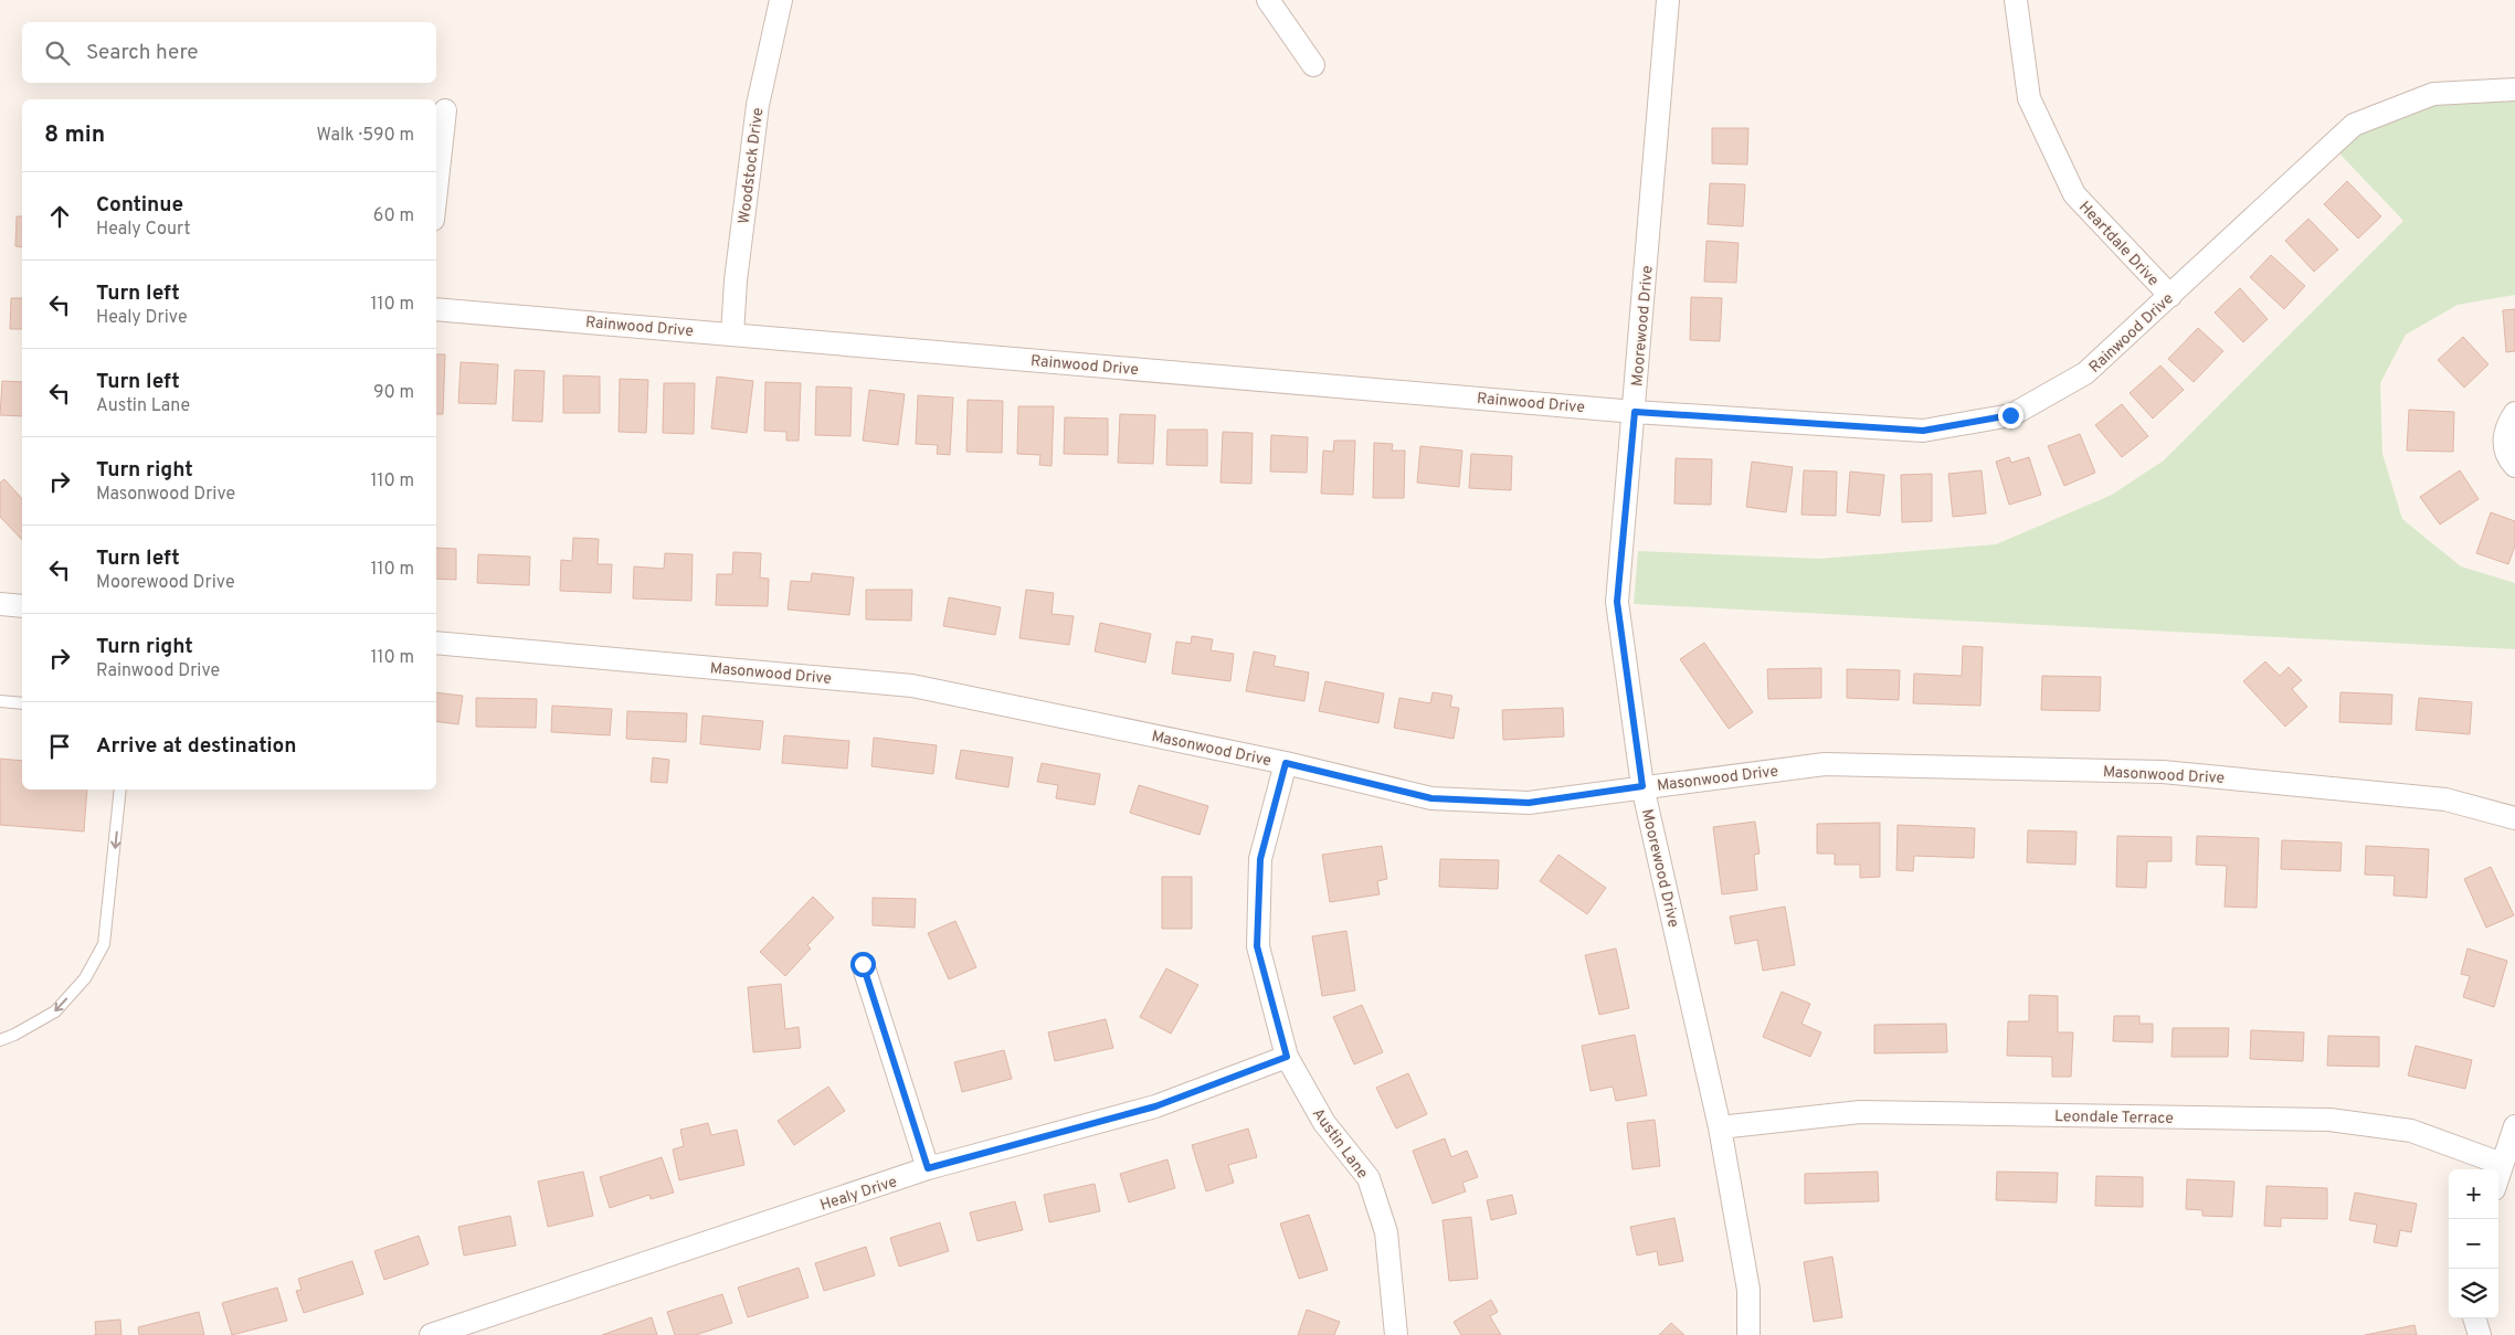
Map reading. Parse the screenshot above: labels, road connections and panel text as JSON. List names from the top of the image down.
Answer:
{
  "streets": {
    "street": [
      "Woodstock Drive",
      "Heartdale Drive",
      "Rainwood Drive",
      "Moorewood Drive",
      "Masonwood Drive",
      "Leondale Terrace",
      "Austin Lane",
      "Healy Drive"
    ]
  },
  "crossings": [
    ["Woodstock Drive", "Rainwood Drive"],
    ["Heartdale Drive", "Rainwood Drive"],
    ["Rainwood Drive", "Moorewood Drive"],
    ["Moorewood Drive", "Masonwood Drive"],
    ["Moorewood Drive", "Leondale Terrace"],
    ["Masonwood Drive", "Austin Lane"],
    ["Austin Lane", "Healy Drive"]
  ],
  "page": {
    "search": "Search here",
    "heading": ["8 min", "Walk · 590 m"],
    "list": [
      ["Continue", "Healy Court", "60 m"],
      ["Turn left", "Healy Drive", "110 m"],
      ["Turn left", "Austin Lane", "90 m"],
      ["Turn right", "Masonwood Drive", "110 m"],
      ["Turn left", "Moorewood Drive", "110 m"],
      ["Turn right", "Rainwood Drive", "110 m"],
      "Arrive at destination"
    ],
    "map_buttons": ["+", "−"]
  }
}
